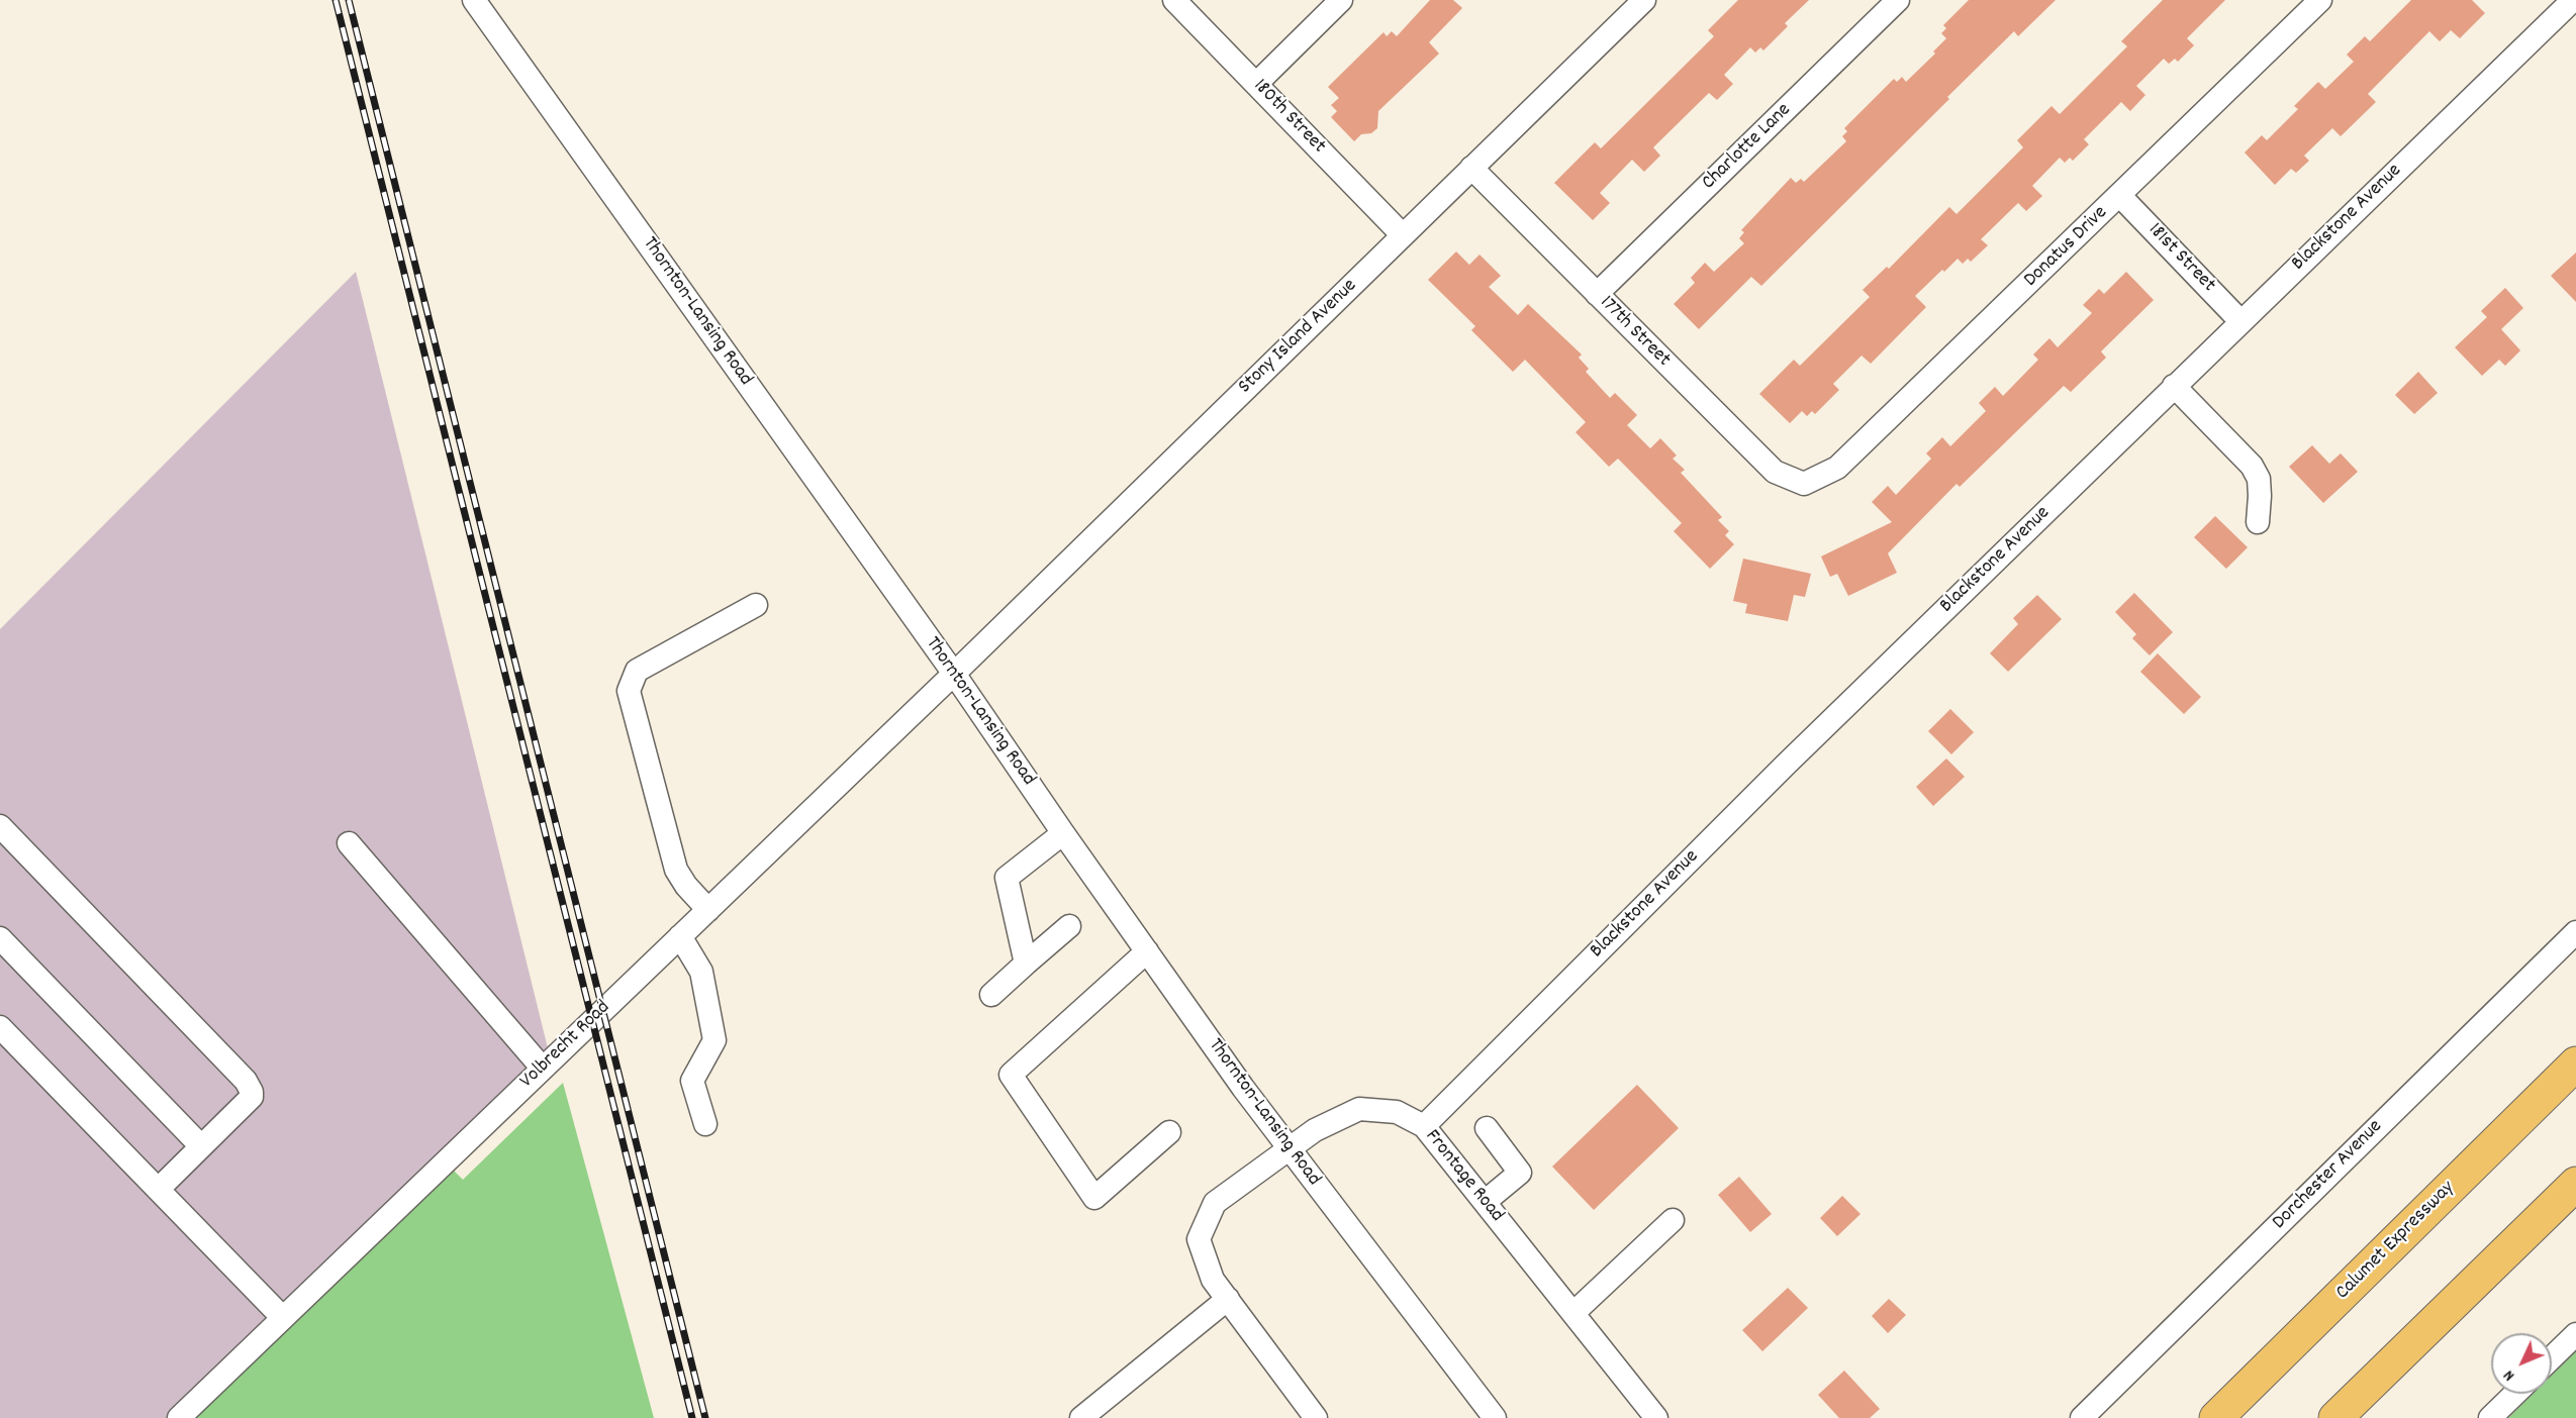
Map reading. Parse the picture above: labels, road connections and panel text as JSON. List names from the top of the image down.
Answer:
{
  "streets": {
    "highway": ["Calumet Expressway"],
    "street": [
      "180th Street",
      "Charlotte Lane",
      "Blackstone Avenue",
      "Donatus Drive",
      "181st Street",
      "Thornton-Lansing Road",
      "177th Street",
      "Stony Island Avenue",
      "Volbrecht Road",
      "Dorchester Avenue",
      "Frontage Road"
    ]
  },
  "crossings": [
    ["180th Street", "Stony Island Avenue"],
    ["Charlotte Lane", "177th Street"],
    ["Blackstone Avenue", "181st Street"],
    ["Blackstone Avenue", "Frontage Road"],
    ["Donatus Drive", "181st Street"],
    ["Donatus Drive", "177th Street"],
    ["Thornton-Lansing Road", "Stony Island Avenue"],
    ["Thornton-Lansing Road", "Volbrecht Road"],
    ["Thornton-Lansing Road", "Frontage Road"],
    ["177th Street", "Stony Island Avenue"],
    ["Stony Island Avenue", "Volbrecht Road"]
  ],
  "north": "bottom left"
}
